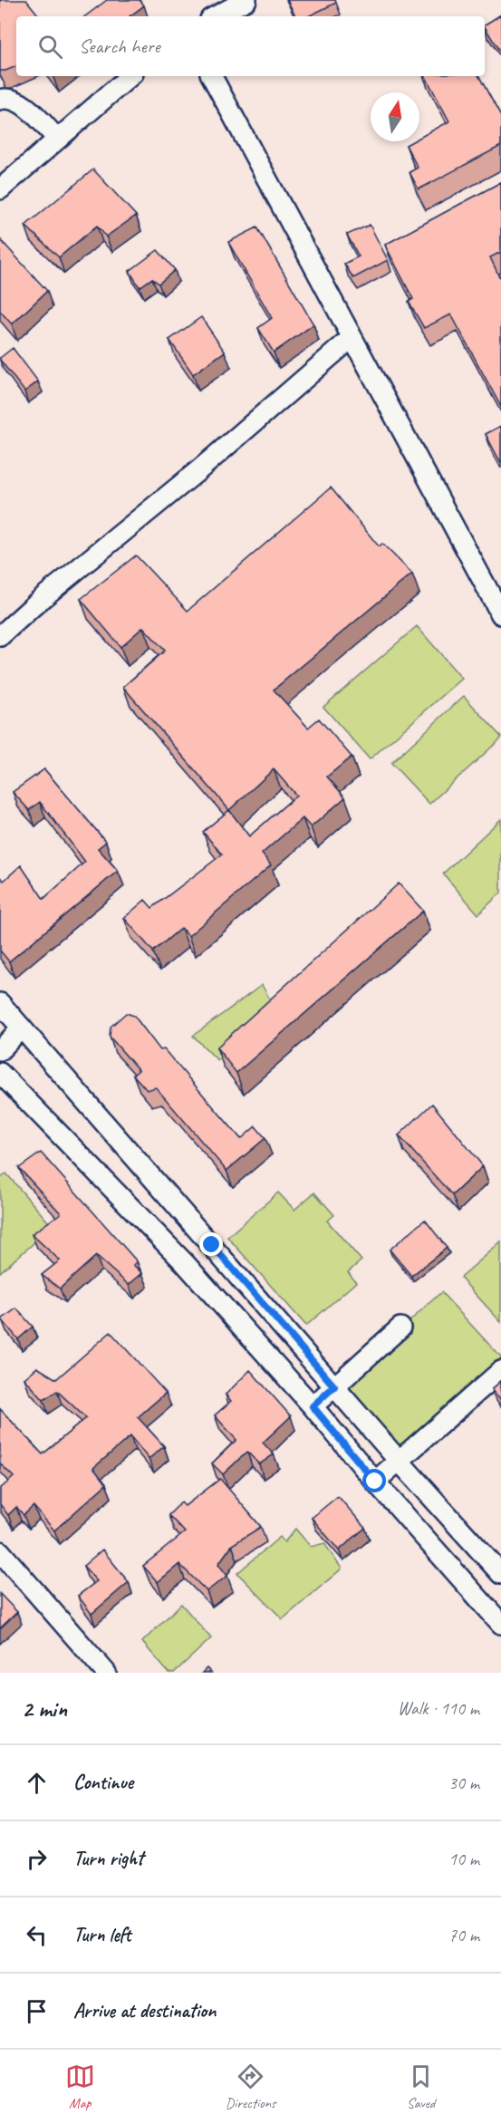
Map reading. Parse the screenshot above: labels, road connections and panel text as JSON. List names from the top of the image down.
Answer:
{
  "north": "top",
  "page": {
    "search": "Search here",
    "heading": ["2 min", "Walk · 110 m"],
    "list": [
      ["Continue", "30 m"],
      ["Turn right", "10 m"],
      ["Turn left", "70 m"],
      "Arrive at destination"
    ],
    "nav": ["Map", "Directions", "Saved"]
  }
}
